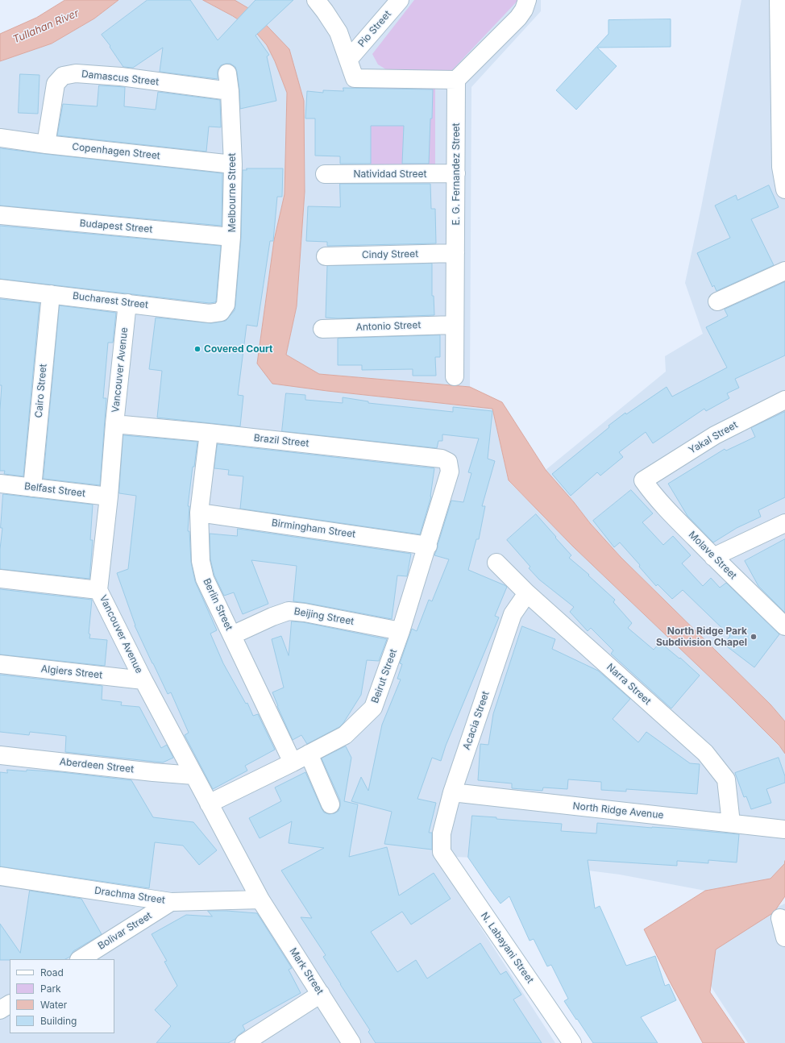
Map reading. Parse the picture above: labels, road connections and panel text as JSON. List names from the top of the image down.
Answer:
{
  "streets": {
    "street": [
      "Pio Street",
      "Damascus Street",
      "Copenhagen Street",
      "Natividad Street",
      "E. G. Fernandez Street",
      "Melbourne Street",
      "Budapest Street",
      "Cindy Street",
      "Bucharest Street",
      "Antonio Street",
      "Vancouver Avenue",
      "Cairo Street",
      "Yakal Street",
      "Brazil Street",
      "Belfast Street",
      "Birmingham Street",
      "Molave Street",
      "Berlin Street",
      "Beijing Street",
      "Algiers Street",
      "Beirut Street",
      "Narra Street",
      "Acacia Street",
      "Aberdeen Street",
      "North Ridge Avenue",
      "Drachma Street",
      "Bolivar Street",
      "N. Labayani Street",
      "Mark Street"
    ]
  },
  "crossings": [
    ["Damascus Street", "Copenhagen Street"],
    ["Damascus Street", "Melbourne Street"],
    ["Copenhagen Street", "Melbourne Street"],
    ["Natividad Street", "E. G. Fernandez Street"],
    ["E. G. Fernandez Street", "Cindy Street"],
    ["E. G. Fernandez Street", "Antonio Street"],
    ["Melbourne Street", "Budapest Street"],
    ["Melbourne Street", "Bucharest Street"],
    ["Bucharest Street", "Vancouver Avenue"],
    ["Bucharest Street", "Cairo Street"],
    ["Vancouver Avenue", "Brazil Street"],
    ["Vancouver Avenue", "Belfast Street"],
    ["Vancouver Avenue", "Algiers Street"],
    ["Vancouver Avenue", "Beirut Street"],
    ["Vancouver Avenue", "Aberdeen Street"],
    ["Vancouver Avenue", "Drachma Street"],
    ["Vancouver Avenue", "Mark Street"],
    ["Cairo Street", "Belfast Street"],
    ["Yakal Street", "Molave Street"],
    ["Brazil Street", "Berlin Street"],
    ["Brazil Street", "Beirut Street"],
    ["Birmingham Street", "Berlin Street"],
    ["Birmingham Street", "Beirut Street"],
    ["Berlin Street", "Beijing Street"],
    ["Berlin Street", "Beirut Street"],
    ["Beijing Street", "Beirut Street"],
    ["Narra Street", "Acacia Street"],
    ["Narra Street", "North Ridge Avenue"],
    ["Acacia Street", "North Ridge Avenue"],
    ["Acacia Street", "N. Labayani Street"],
    ["Drachma Street", "Bolivar Street"],
    ["Drachma Street", "Mark Street"]
  ],
  "water": ["Tullahan River"],
  "places": ["Covered Court", "North Ridge Park Subdivision Chapel"],
  "legend": [
    "Road",
    "Park",
    "Water",
    "Building"
  ]
}
